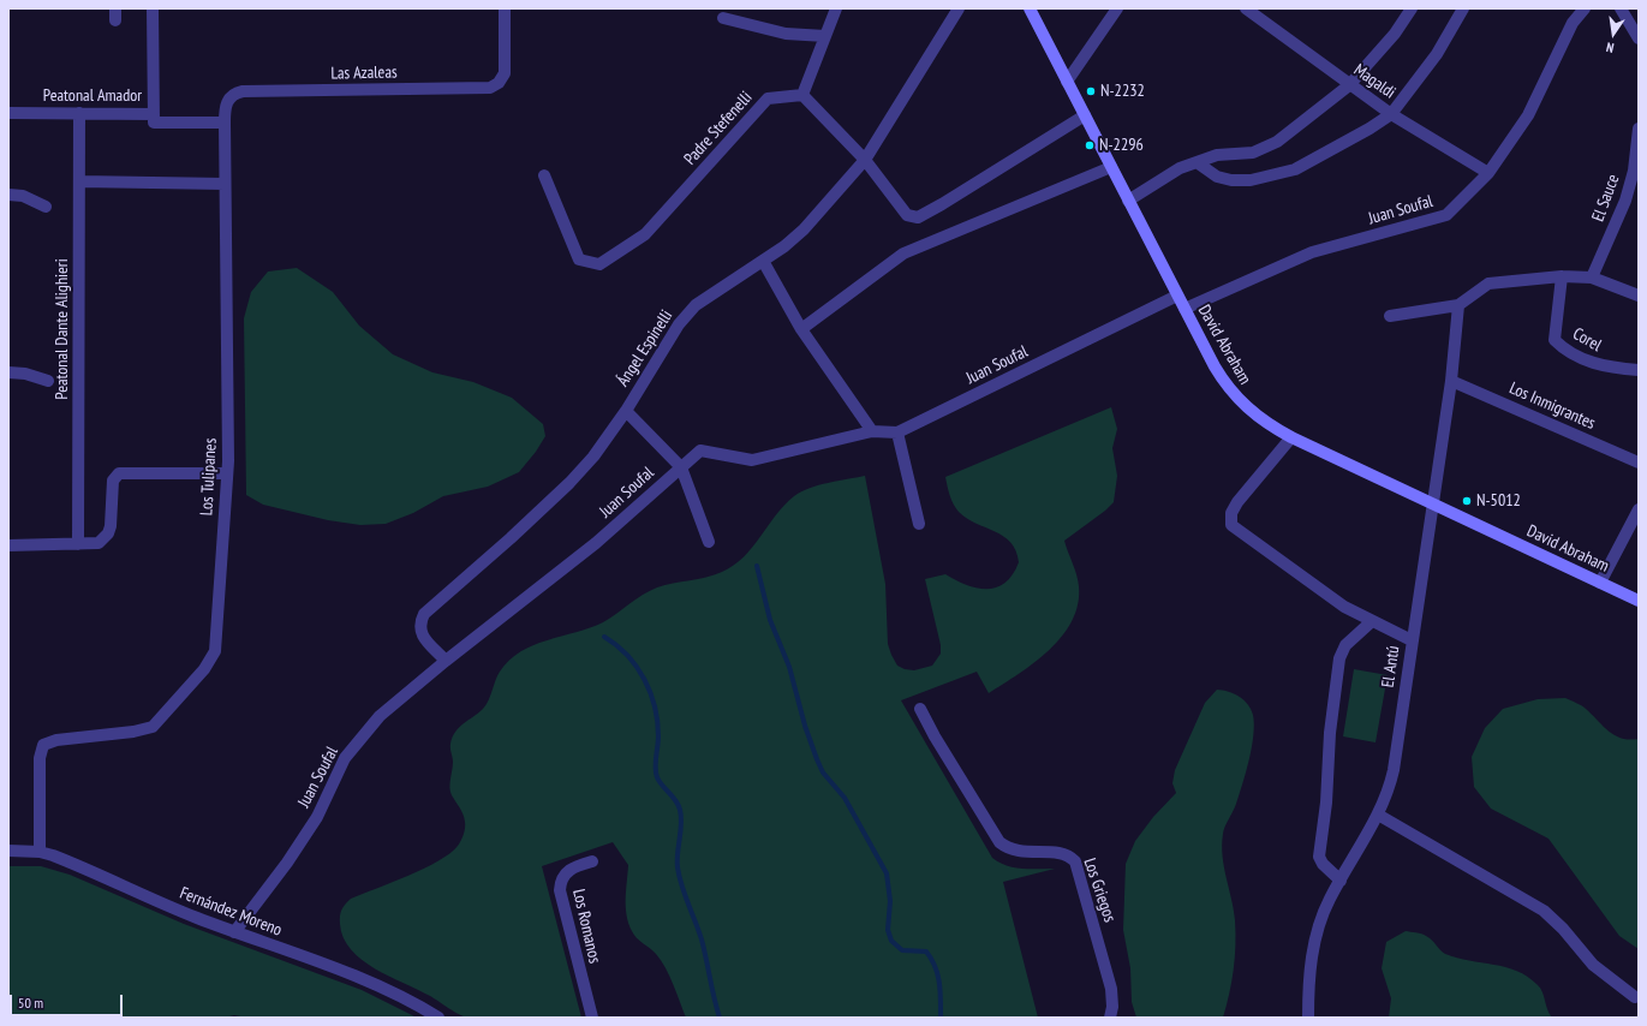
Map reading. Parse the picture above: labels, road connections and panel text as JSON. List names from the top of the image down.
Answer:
{
  "streets": {
    "main road": ["David Abraham"],
    "street": [
      "Las Azaleas",
      "Magaldi",
      "Peatonal Amador",
      "Padre Stefenelli",
      "El Sauce",
      "Juan Soufal",
      "Peatonal Dante Alighieri",
      "Corel",
      "Ángel Espinelli",
      "Los Inmigrantes",
      "Los Tulipanes",
      "El Antú",
      "Los Griegos",
      "Fernández Moreno",
      "Los Romanos"
    ]
  },
  "crossings": [
    ["Las Azaleas", "Los Tulipanes"],
    ["Magaldi", "Juan Soufal"],
    ["Peatonal Amador", "Peatonal Dante Alighieri"],
    ["Peatonal Amador", "Los Tulipanes"],
    ["Juan Soufal", "David Abraham"],
    ["Juan Soufal", "Ángel Espinelli"],
    ["Juan Soufal", "Fernández Moreno"],
    ["David Abraham", "El Antú"],
    ["Los Inmigrantes", "El Antú"],
    ["Los Tulipanes", "Fernández Moreno"]
  ],
  "places": ["N-2232", "N-2296", "N-5012"],
  "scale_bar": "50 m",
  "north": "bottom"
}
